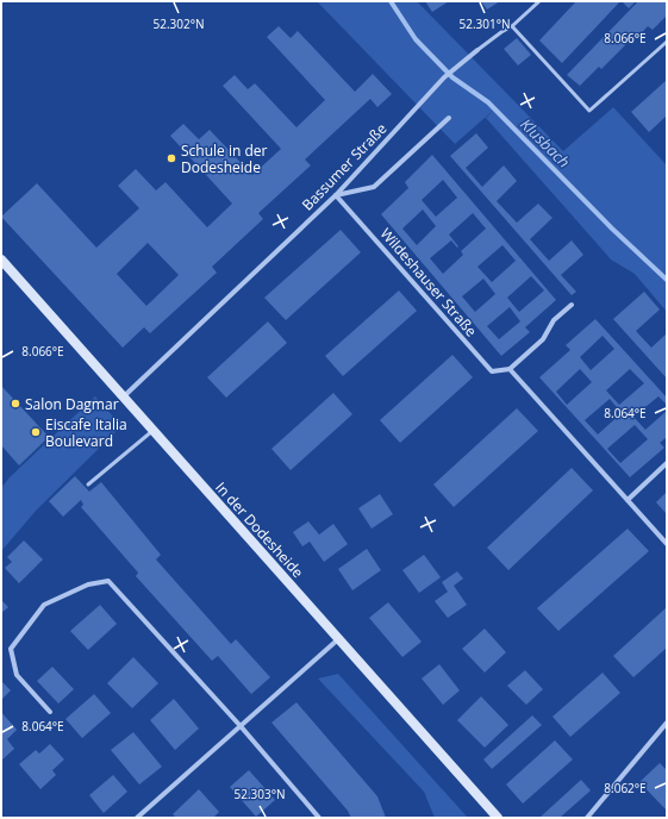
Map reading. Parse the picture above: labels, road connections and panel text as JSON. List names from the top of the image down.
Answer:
{
  "streets": {
    "street": ["Bassumer Straße", "Wildeshauser Straße", "In der Dodesheide"]
  },
  "crossings": [
    ["Bassumer Straße", "Wildeshauser Straße"],
    ["Bassumer Straße", "In der Dodesheide"]
  ],
  "water": ["Klusbach"],
  "places": ["Schule in der Dodesheide", "Salon Dagmar", "Eiscafe Italia Boulevard"],
  "coordinates": [
    "52.302°N",
    "52.301°N",
    "8.066°E",
    "8.064°E",
    "8.062°E",
    "52.303°N"
  ]
}
